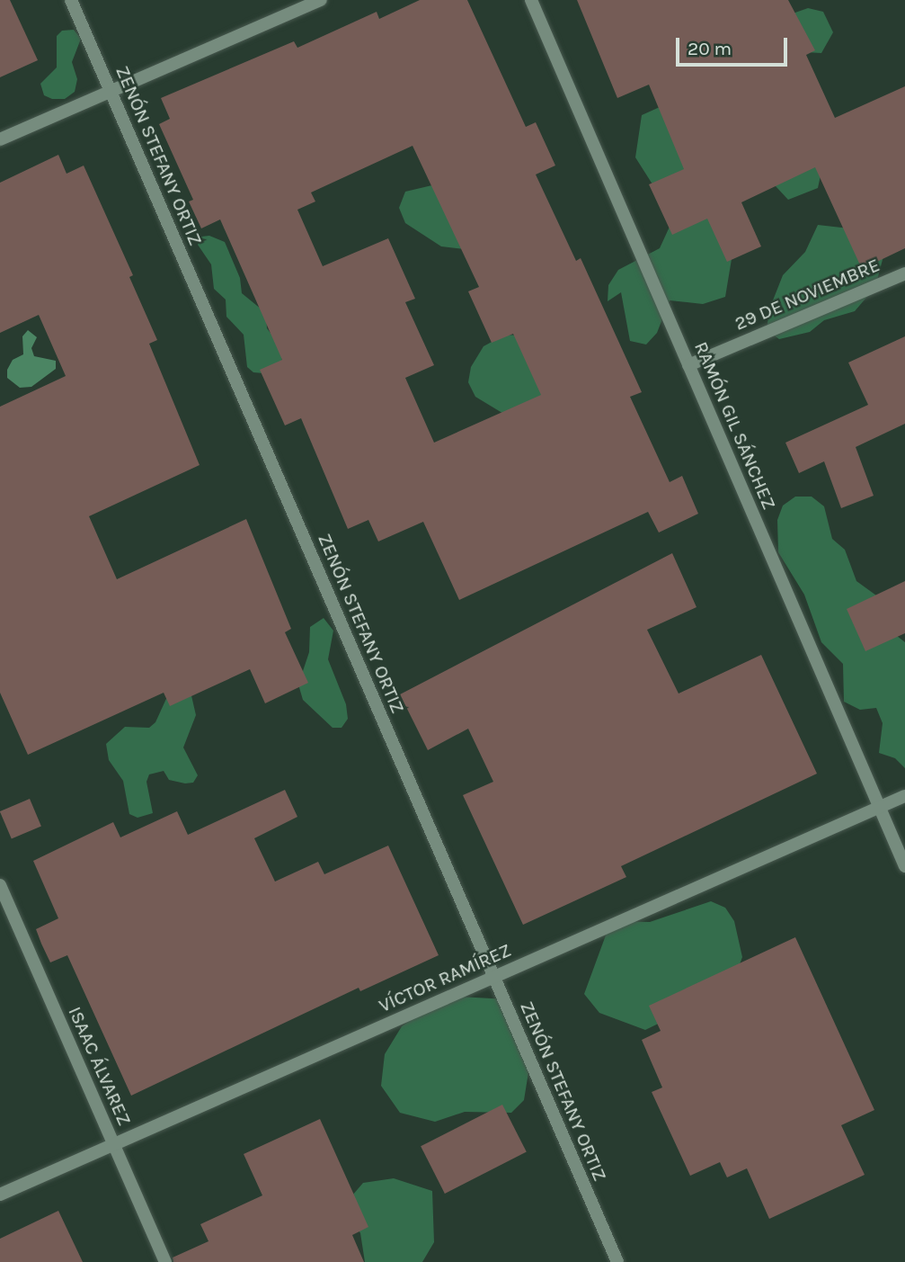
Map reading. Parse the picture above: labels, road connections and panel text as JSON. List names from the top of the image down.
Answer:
{
  "streets": {
    "street": [
      "ZENÓN STEFANY ORTIZ",
      "29 DE NOVIEMBRE",
      "RAMÓN GIL SÁNCHEZ",
      "VÍCTOR RAMÍREZ",
      "ISAAC ÁLVAREZ"
    ]
  },
  "crossings": [
    ["ZENÓN STEFANY ORTIZ", "VÍCTOR RAMÍREZ"],
    ["29 DE NOVIEMBRE", "RAMÓN GIL SÁNCHEZ"],
    ["RAMÓN GIL SÁNCHEZ", "VÍCTOR RAMÍREZ"],
    ["VÍCTOR RAMÍREZ", "ISAAC ÁLVAREZ"]
  ],
  "scale_bar": "20 m"
}
